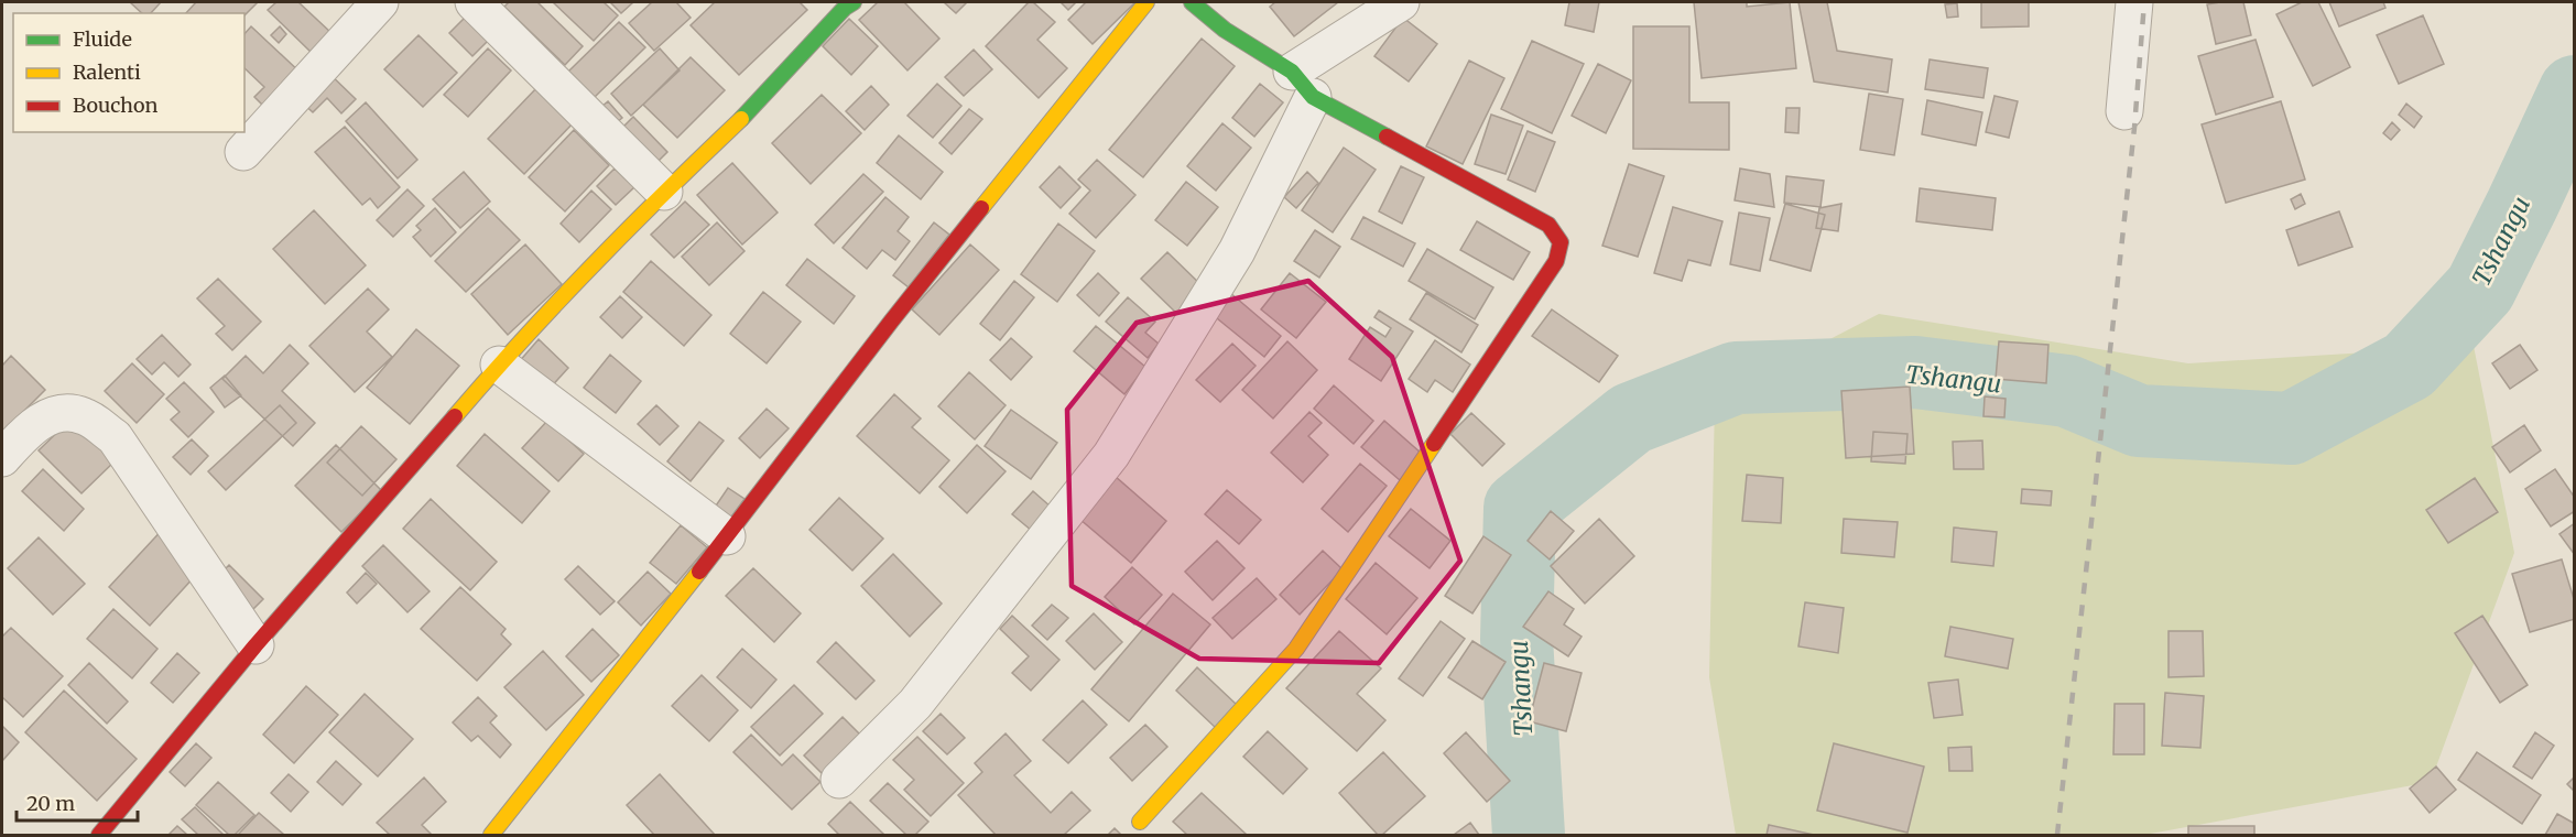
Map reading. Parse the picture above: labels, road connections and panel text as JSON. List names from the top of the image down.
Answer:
{
  "water": ["Tshangu"],
  "legend": ["Fluide", "Ralenti", "Bouchon"],
  "scale_bar": "20 m"
}
